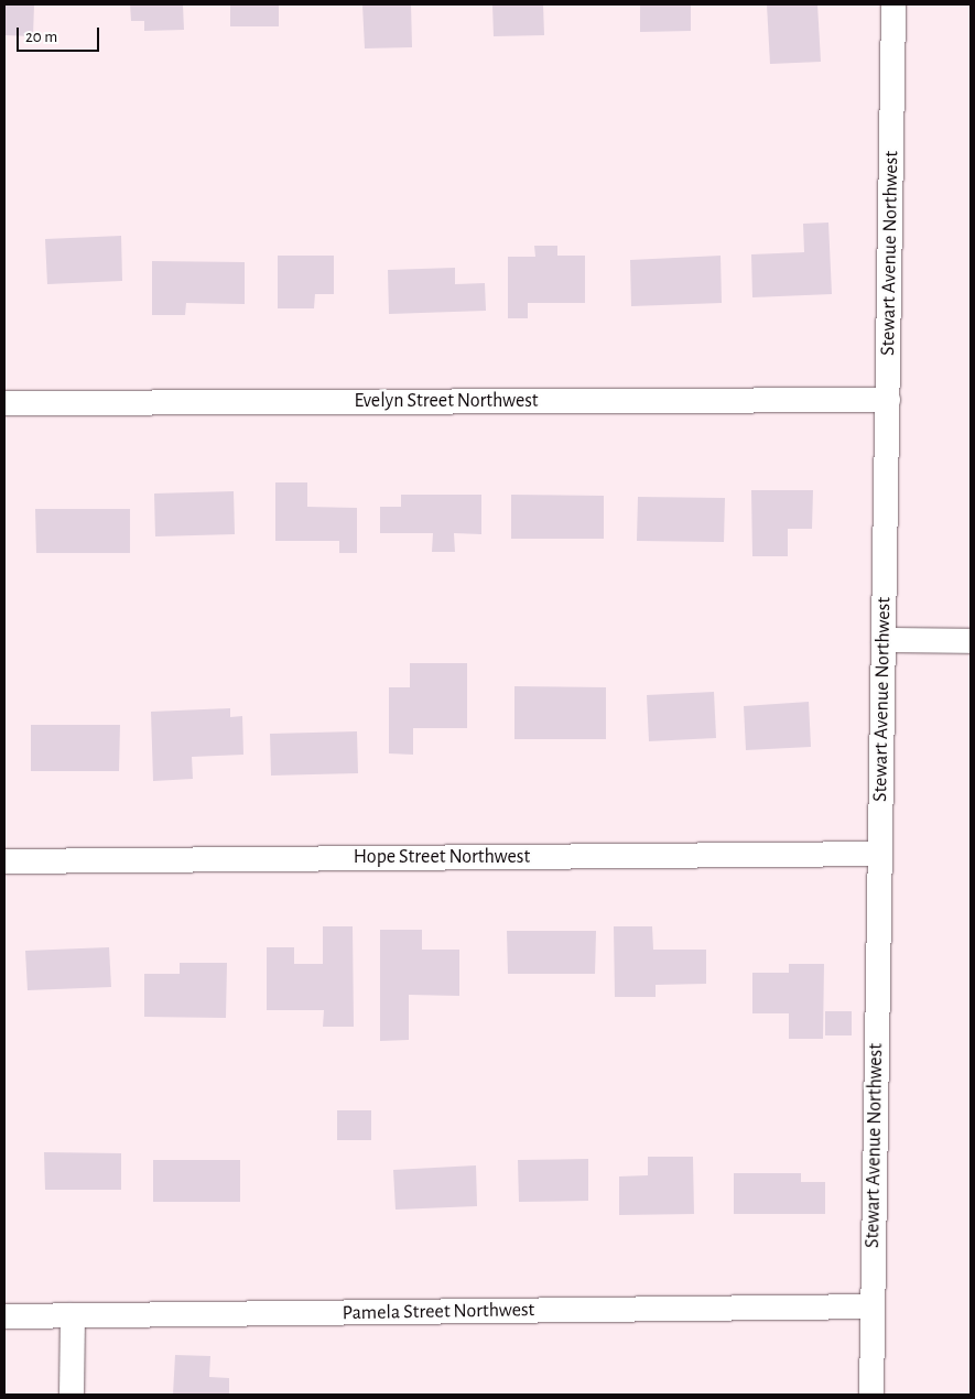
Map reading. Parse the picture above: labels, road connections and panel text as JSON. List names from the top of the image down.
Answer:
{
  "streets": {
    "street": [
      "Stewart Avenue Northwest",
      "Evelyn Street Northwest",
      "Hope Street Northwest",
      "Pamela Street Northwest"
    ]
  },
  "crossings": [
    ["Stewart Avenue Northwest", "Evelyn Street Northwest"],
    ["Stewart Avenue Northwest", "Hope Street Northwest"],
    ["Stewart Avenue Northwest", "Pamela Street Northwest"]
  ],
  "scale_bar": "20 m"
}
